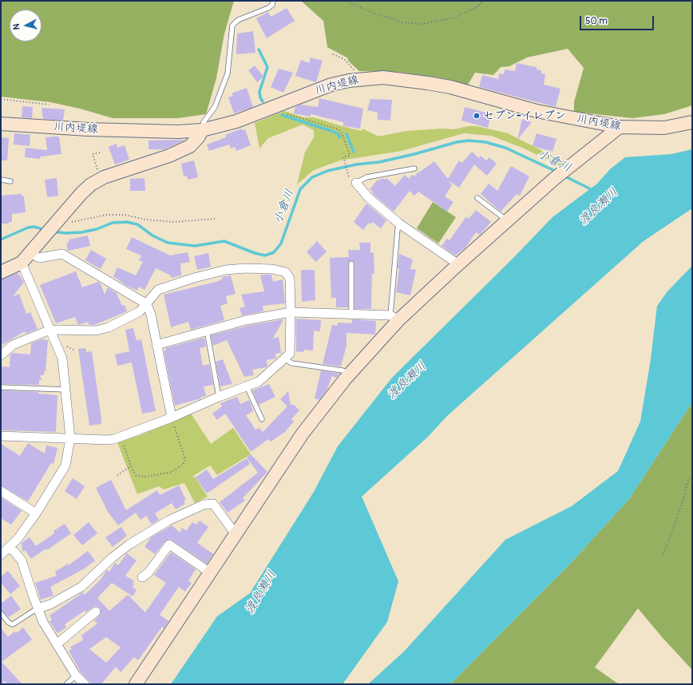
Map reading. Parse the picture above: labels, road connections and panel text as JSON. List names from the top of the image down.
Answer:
{
  "streets": {
    "street": ["川内堤線"]
  },
  "water": ["小倉川", "渡良瀬川"],
  "places": ["セブン-イレブン"],
  "scale_bar": "50 m",
  "north": "left"
}
